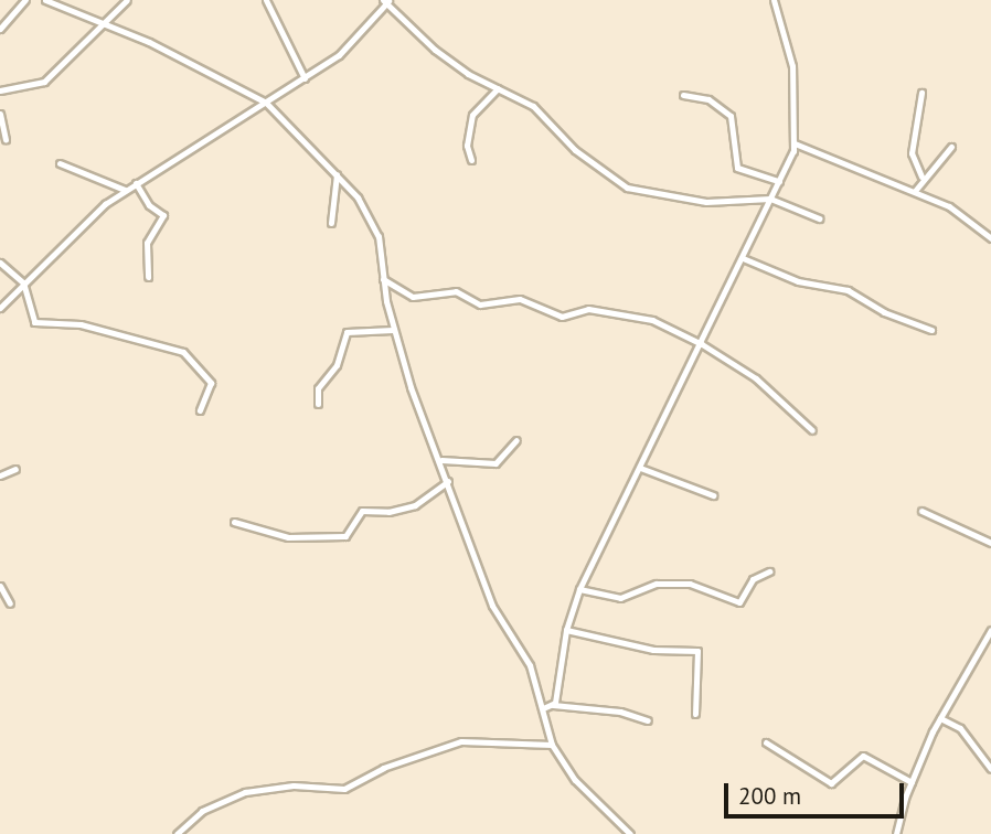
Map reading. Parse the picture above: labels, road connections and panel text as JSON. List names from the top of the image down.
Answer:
{
  "scale_bar": "200 m"
}
